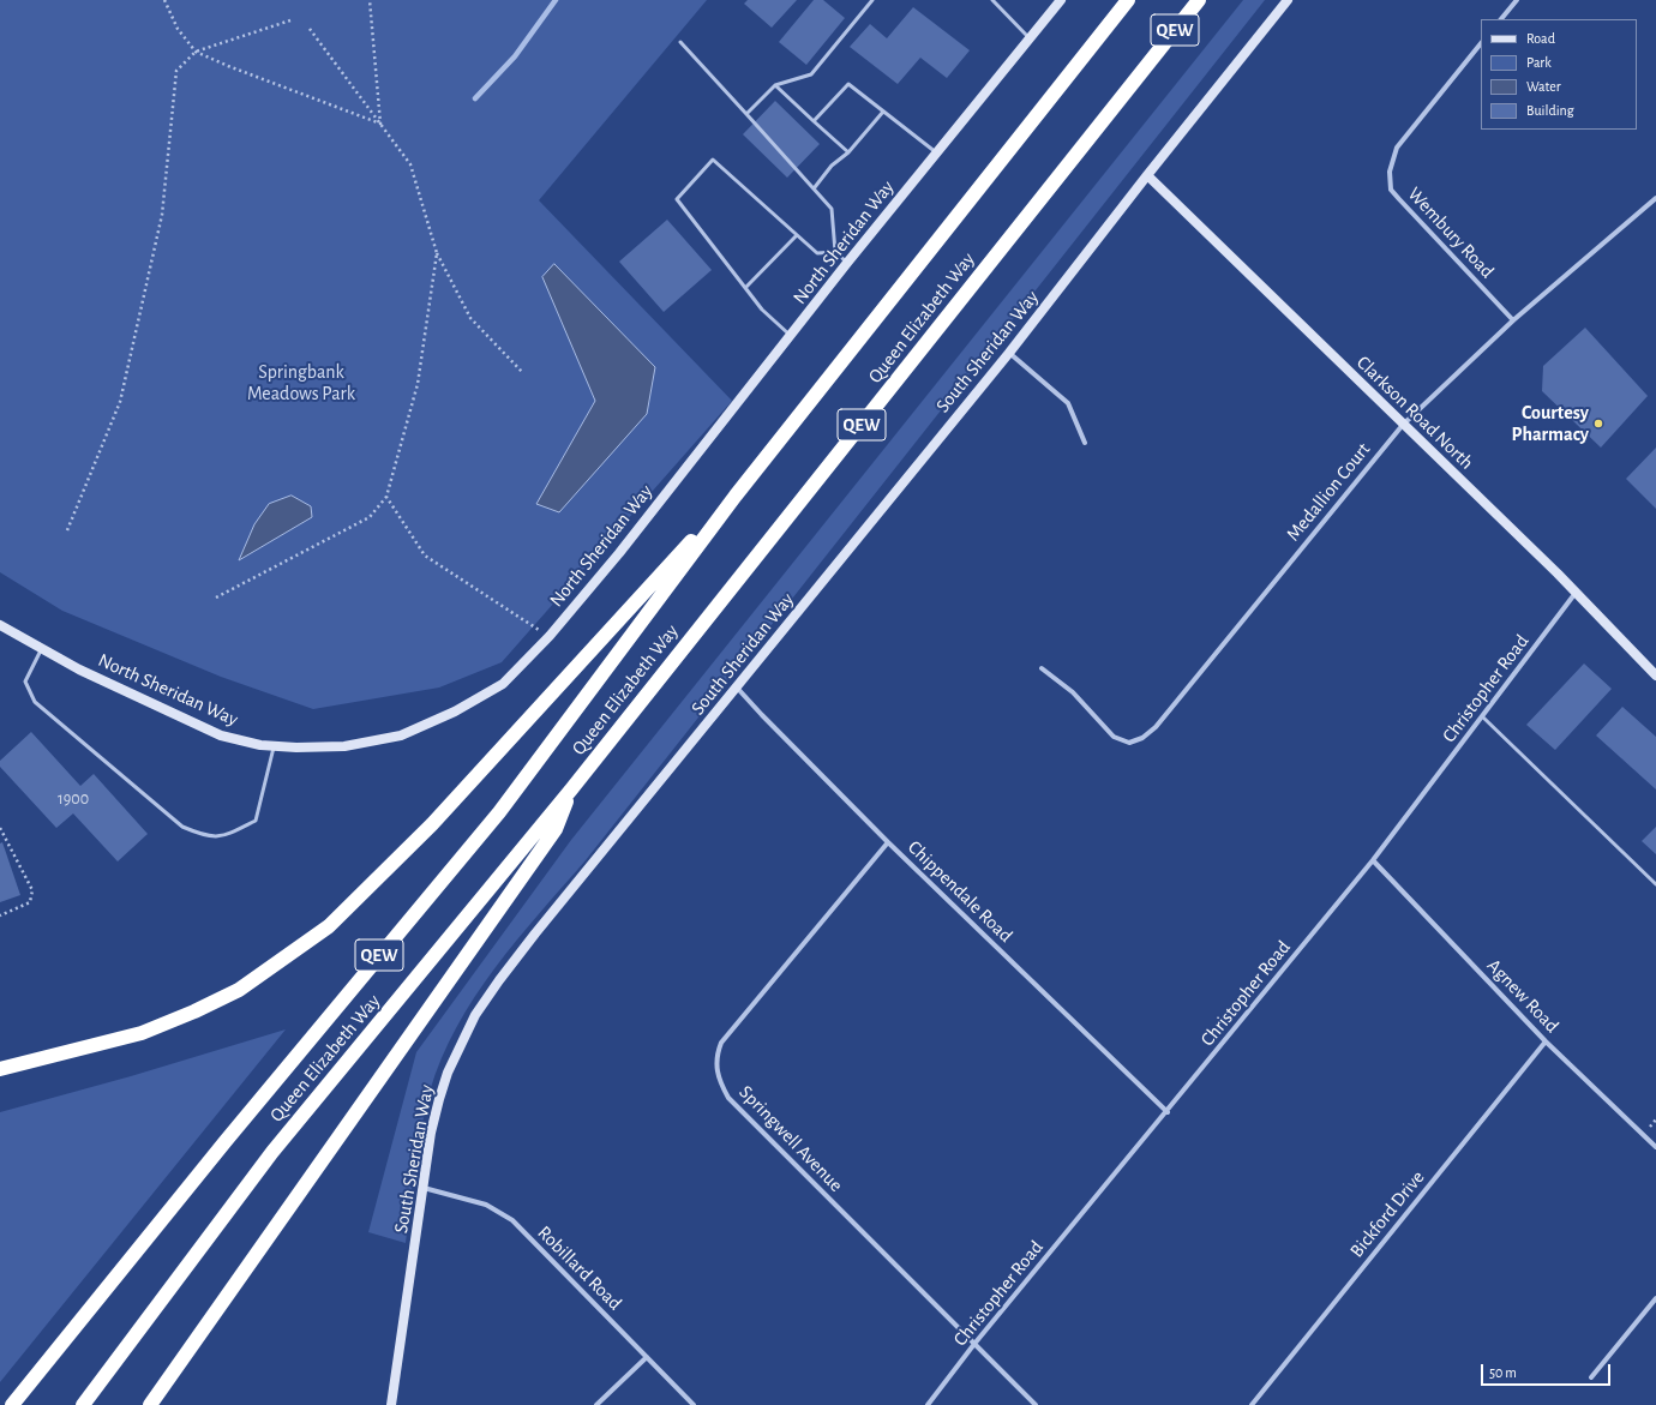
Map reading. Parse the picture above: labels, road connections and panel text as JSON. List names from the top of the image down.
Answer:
{
  "streets": {
    "highway": ["QEW", "Queen Elizabeth Way"],
    "street": [
      "Wembury Road",
      "North Sheridan Way",
      "South Sheridan Way",
      "Clarkson Road North",
      "Medallion Court",
      "Christopher Road",
      "Chippendale Road",
      "Agnew Road",
      "Springwell Avenue",
      "Bickford Drive",
      "Robillard Road"
    ]
  },
  "crossings": [
    ["Wembury Road", "Medallion Court"],
    ["South Sheridan Way", "Clarkson Road North"],
    ["South Sheridan Way", "Chippendale Road"],
    ["South Sheridan Way", "Robillard Road"],
    ["Clarkson Road North", "Medallion Court"],
    ["Clarkson Road North", "Christopher Road"],
    ["Christopher Road", "Chippendale Road"],
    ["Christopher Road", "Agnew Road"],
    ["Christopher Road", "Springwell Avenue"],
    ["Chippendale Road", "Springwell Avenue"],
    ["Agnew Road", "Bickford Drive"]
  ],
  "parks": ["Springbank Meadows Park"],
  "places": ["Courtesy Pharmacy"],
  "house_numbers": ["1900"],
  "legend": [
    "Road",
    "Park",
    "Water",
    "Building"
  ],
  "scale_bar": "50 m"
}
